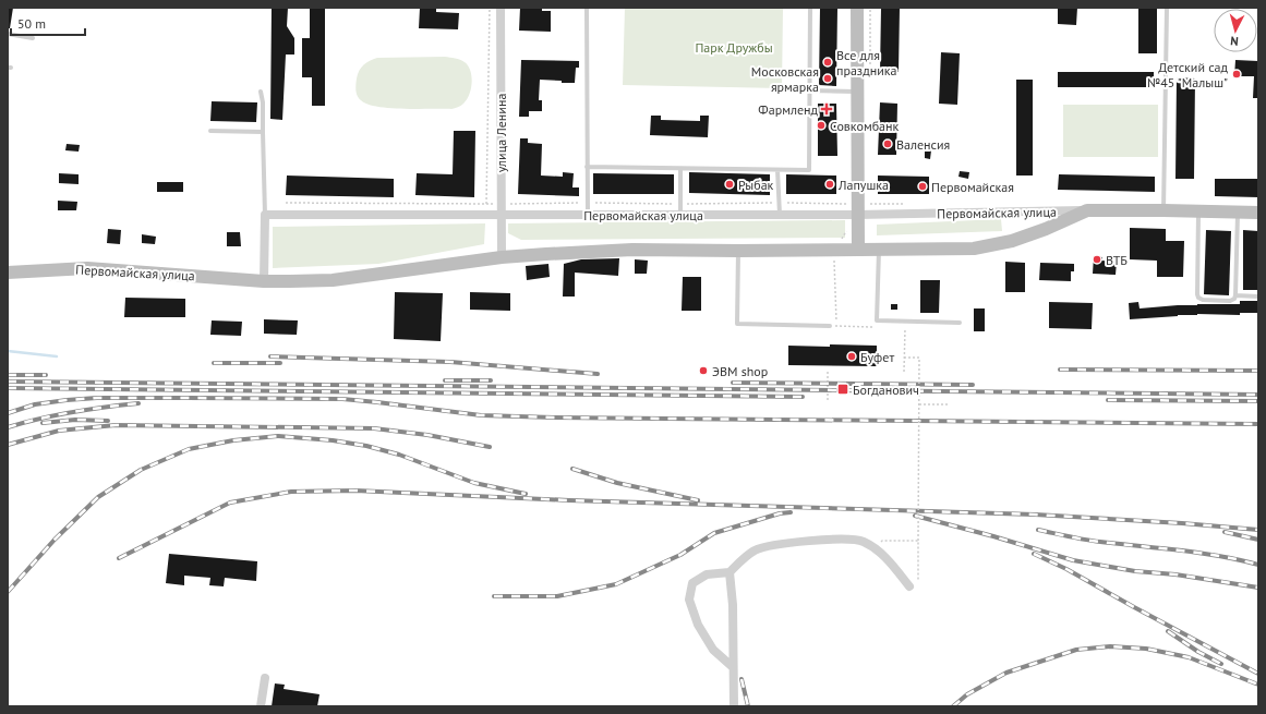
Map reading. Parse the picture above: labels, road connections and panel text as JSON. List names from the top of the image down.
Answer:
{
  "streets": {
    "main road": ["Первомайская улица"],
    "street": ["улица Ленина"]
  },
  "crossings": [
    ["улица Ленина", "Первомайская улица"]
  ],
  "parks": ["Парк Дружбы"],
  "places": {
    "other": [
      "Все для праздника",
      "Детский сад №45 \"Малыш\"",
      "Московская ярмарка",
      "Совкомбанк",
      "Валенсия",
      "Рыбак",
      "Лапушка",
      "Первомайская",
      "ВТБ",
      "Буфет",
      "ЭВМ shop"
    ],
    "health": ["Фармленд"],
    "transit": ["Богданович"]
  },
  "scale_bar": "50 m",
  "north": "bottom"
}
